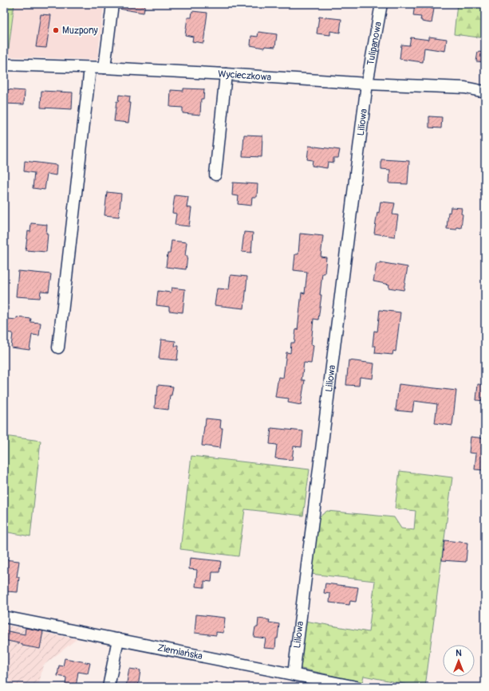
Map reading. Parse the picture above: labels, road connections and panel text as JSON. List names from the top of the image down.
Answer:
{
  "streets": {
    "street": [
      "Tulipanowa",
      "Wycieczkowa",
      "Liliowa",
      "Ziemiańska"
    ]
  },
  "crossings": [
    ["Tulipanowa", "Wycieczkowa"],
    ["Tulipanowa", "Liliowa"],
    ["Wycieczkowa", "Liliowa"],
    ["Liliowa", "Ziemiańska"]
  ],
  "places": ["Muzpony"],
  "north": "top"
}
